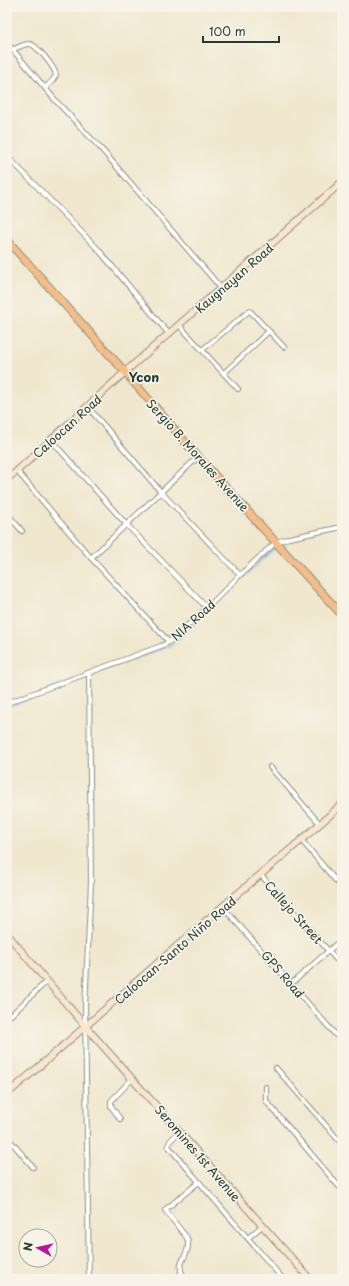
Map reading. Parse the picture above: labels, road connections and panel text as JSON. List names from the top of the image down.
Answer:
{
  "streets": {
    "main road": ["Sergio B. Morales Avenue"],
    "street": [
      "Kaugnayan Road",
      "Caloocan Road",
      "NIA Road",
      "Callejo Street",
      "Caloocan-Santo Niño Road",
      "GPS Road",
      "Seromines 1st Avenue"
    ]
  },
  "crossings": [
    ["Kaugnayan Road", "Caloocan Road"],
    ["Kaugnayan Road", "Sergio B. Morales Avenue"],
    ["Caloocan Road", "Sergio B. Morales Avenue"],
    ["Sergio B. Morales Avenue", "NIA Road"],
    ["Callejo Street", "Caloocan-Santo Niño Road"],
    ["Caloocan-Santo Niño Road", "GPS Road"],
    ["Caloocan-Santo Niño Road", "Seromines 1st Avenue"]
  ],
  "districts": ["Ycon"],
  "scale_bar": "100 m",
  "north": "left"
}
